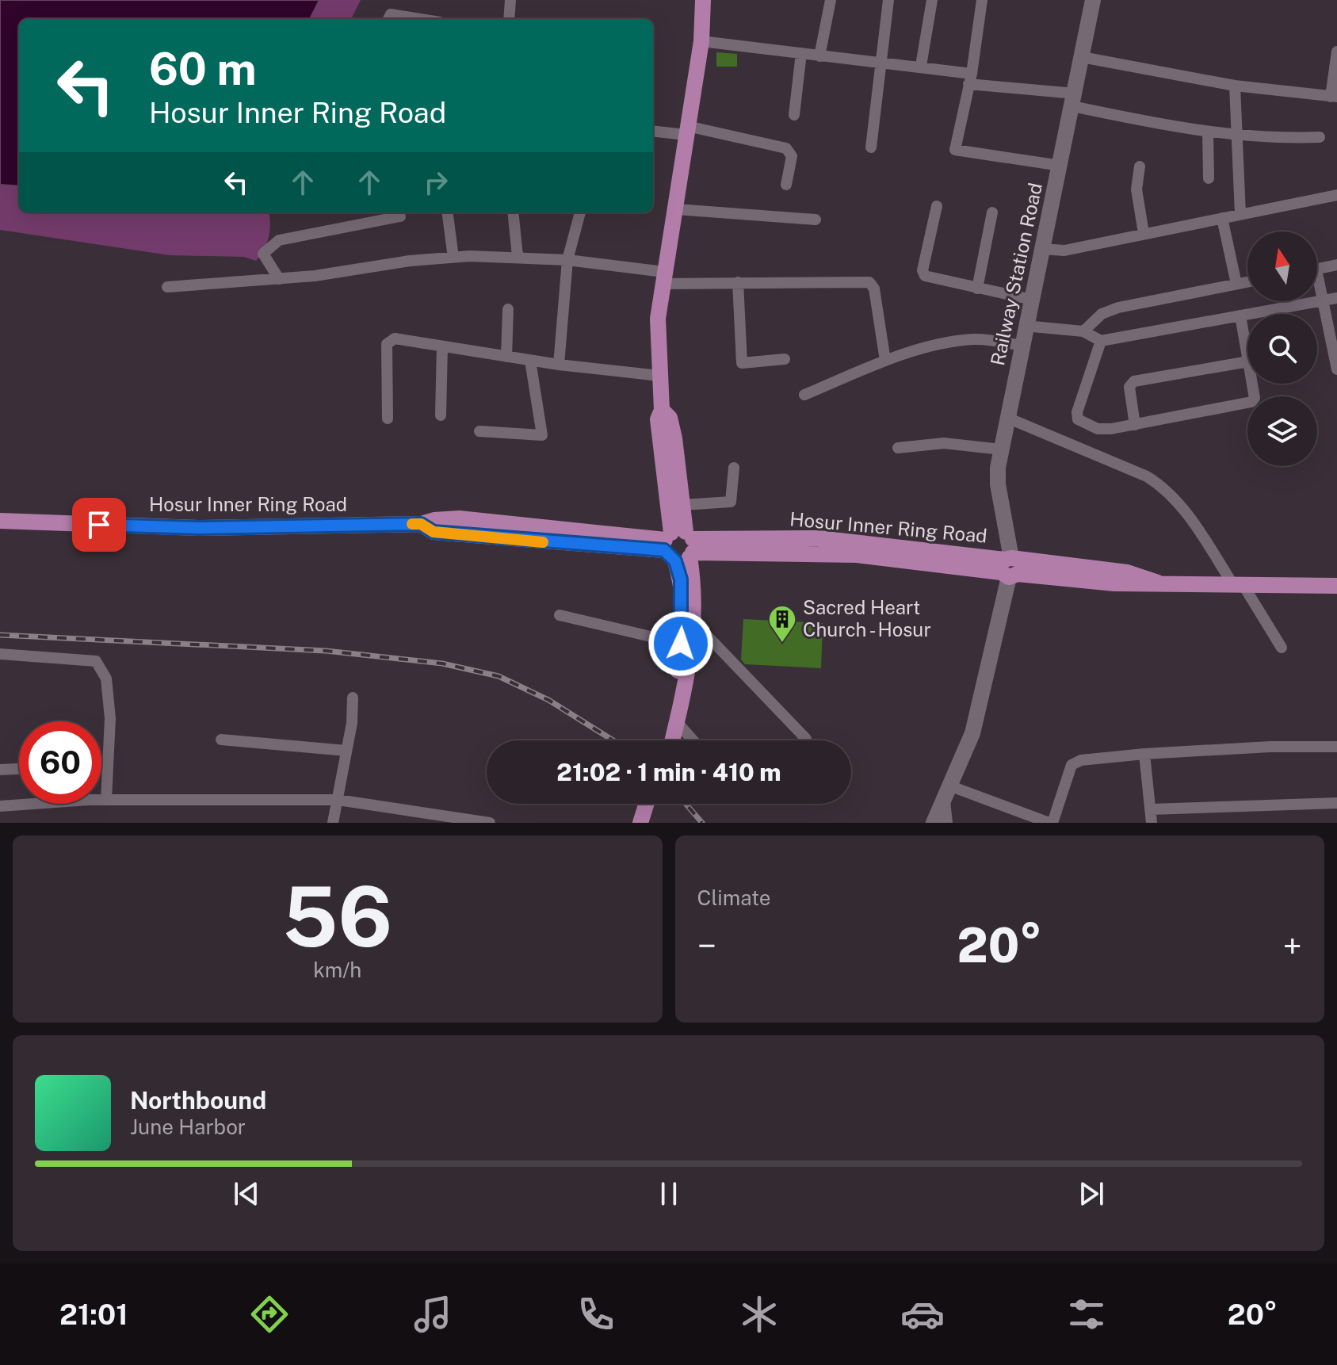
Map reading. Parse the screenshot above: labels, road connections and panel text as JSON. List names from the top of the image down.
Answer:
{
  "streets": {
    "main road": ["Railway Station Road", "Hosur Inner Ring Road"]
  },
  "crossings": [
    ["Railway Station Road", "Hosur Inner Ring Road"]
  ],
  "places": {
    "building": ["Sacred Heart Church - Hosur"]
  },
  "north": "top",
  "page": {
    "turn": ["60 m", "Hosur Inner Ring Road"],
    "limit": "60",
    "trip": "21:02 · 1 min · 410 m",
    "tile": [
      ["56", "km/h"],
      "Climate"
    ],
    "heat": ["−", "20°", "+"],
    "song": ["Northbound", "June Harbor"],
    "tabs": ["21:01", "20°"]
  }
}
